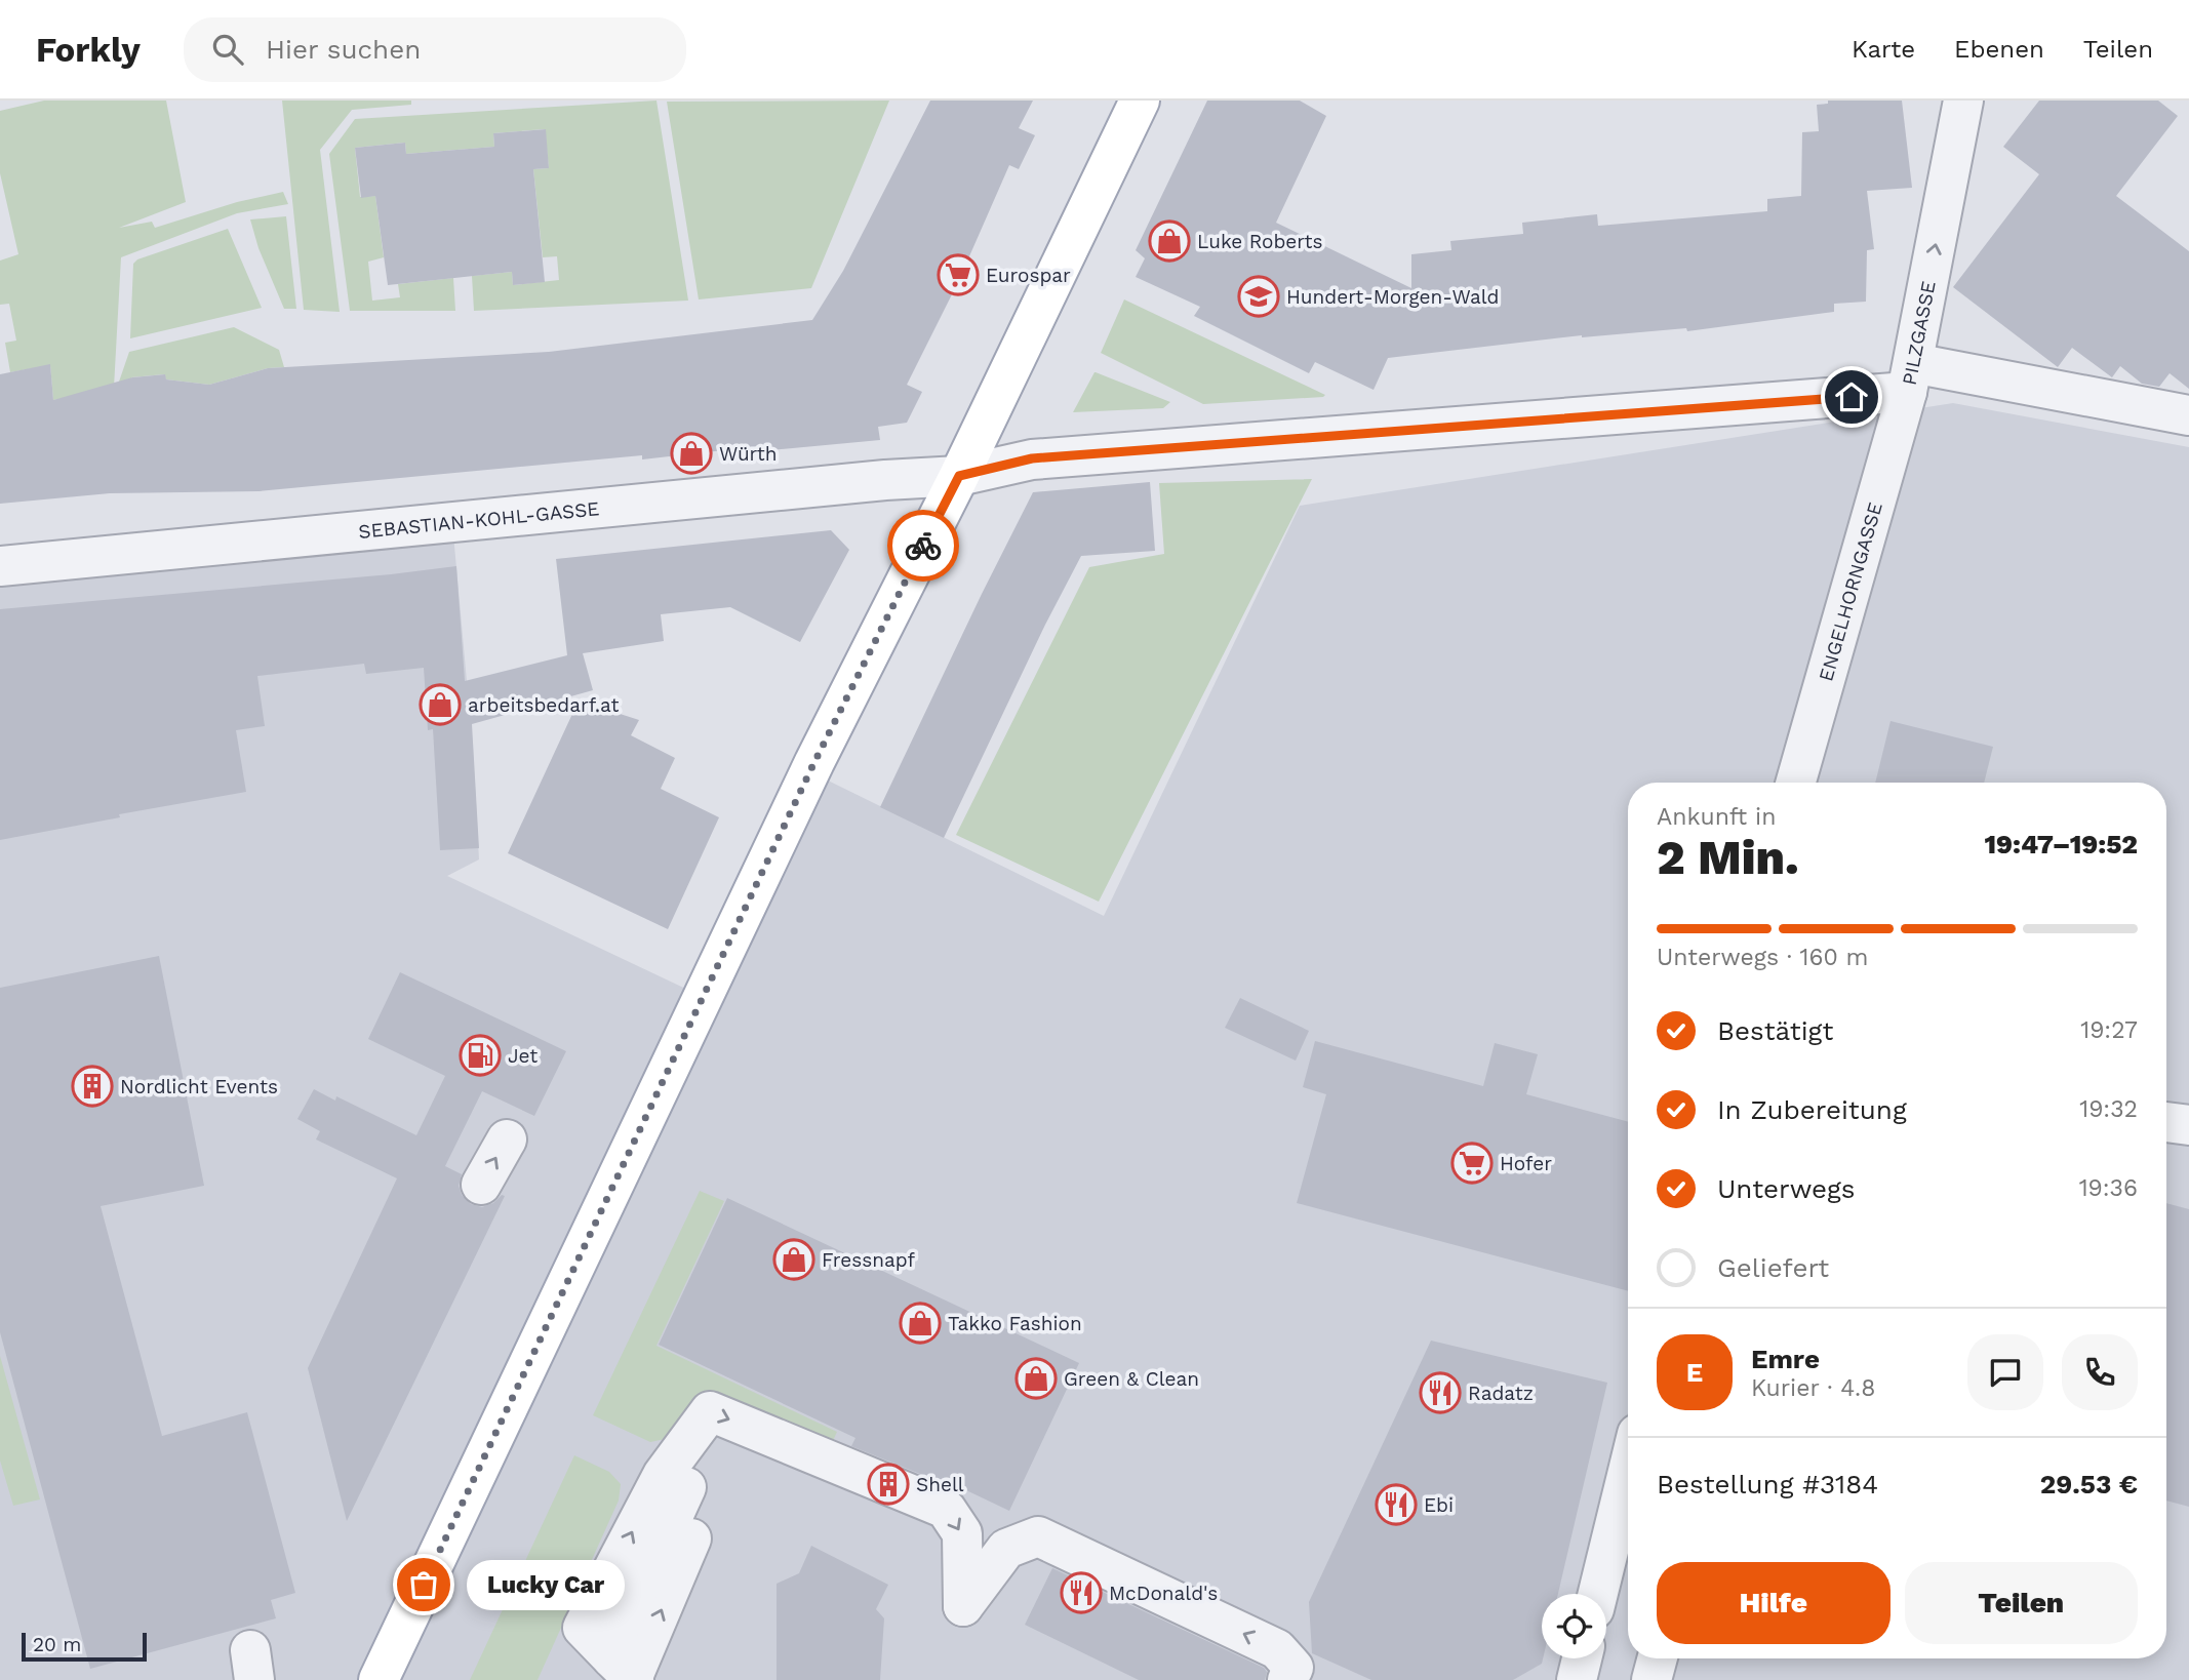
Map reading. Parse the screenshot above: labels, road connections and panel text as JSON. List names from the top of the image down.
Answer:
{
  "streets": {
    "street": ["PILZGASSE", "SEBASTIAN-KOHL-GASSE", "ENGELHORNGASSE"]
  },
  "crossings": [
    ["PILZGASSE", "SEBASTIAN-KOHL-GASSE"],
    ["PILZGASSE", "ENGELHORNGASSE"]
  ],
  "places": {
    "shop": [
      "Luke Roberts",
      "Würth",
      "arbeitsbedarf.at",
      "Fressnapf",
      "Takko Fashion",
      "Green & Clean"
    ],
    "supermarket": ["Eurospar", "Hofer"],
    "school or university": ["Hundert-Morgen-Wald"],
    "fuel station": ["Jet"],
    "building": ["Nordlicht Events", "Shell"],
    "restaurant": ["Radatz", "Ebi", "McDonald's"],
    "other": ["Lucky Car"]
  },
  "scale_bar": "20 m",
  "page": {
    "header": "Forkly",
    "search": "Hier suchen",
    "nav": ["Karte", "Ebenen", "Teilen"],
    "heading": ["2 Min.", "Ankunft in", "19:47–19:52"],
    "panel": [
      "Emre",
      "Kurier · 4.8",
      "Bestellung #3184",
      "29.53 €"
    ],
    "bar": "Unterwegs · 160 m",
    "list": [
      ["Bestätigt", "19:27"],
      ["In Zubereitung", "19:32"],
      ["Unterwegs", "19:36"],
      "Geliefert"
    ],
    "round": "E",
    "buttons": ["Hilfe", "Teilen"],
    "bubble": "Lucky Car",
    "scale": "20 m"
  }
}
